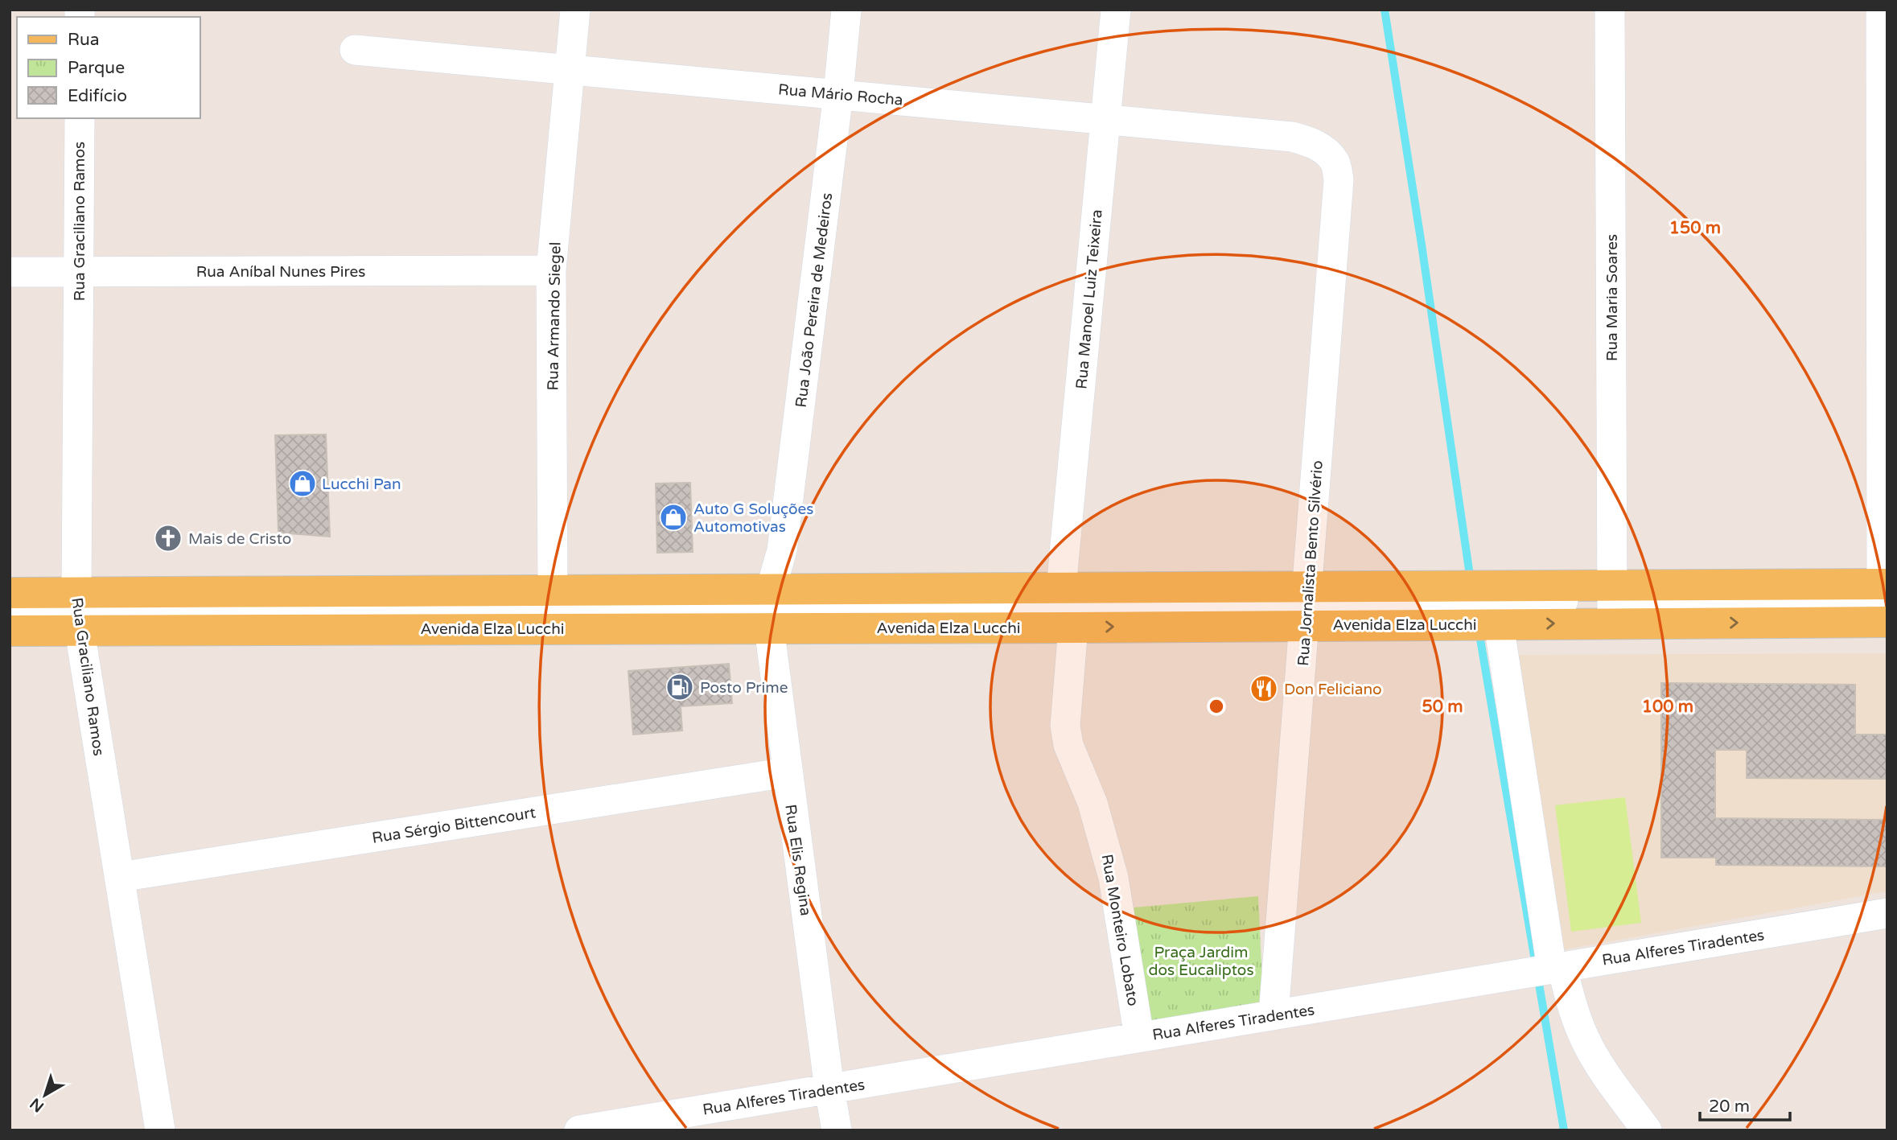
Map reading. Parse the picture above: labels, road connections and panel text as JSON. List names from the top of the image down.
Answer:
{
  "streets": {
    "main road": ["Avenida Elza Lucchi"],
    "street": [
      "Rua Mário Rocha",
      "Rua Graciliano Ramos",
      "Rua Aníbal Nunes Pires",
      "Rua Maria Soares",
      "Rua Manoel Luiz Teixeira",
      "Rua João Pereira de Medeiros",
      "Rua Armando Siegel",
      "Rua Jornalista Bento Silvério",
      "Rua Sérgio Bittencourt",
      "Rua Elis Regina",
      "Rua Monteiro Lobato",
      "Rua Alferes Tiradentes"
    ]
  },
  "crossings": [
    ["Rua Mário Rocha", "Rua Manoel Luiz Teixeira"],
    ["Rua Mário Rocha", "Rua João Pereira de Medeiros"],
    ["Rua Mário Rocha", "Rua Armando Siegel"],
    ["Rua Mário Rocha", "Rua Jornalista Bento Silvério"],
    ["Rua Graciliano Ramos", "Rua Aníbal Nunes Pires"],
    ["Rua Graciliano Ramos", "Avenida Elza Lucchi"],
    ["Rua Graciliano Ramos", "Rua Sérgio Bittencourt"],
    ["Rua Aníbal Nunes Pires", "Rua Armando Siegel"],
    ["Rua Maria Soares", "Avenida Elza Lucchi"],
    ["Rua Manoel Luiz Teixeira", "Avenida Elza Lucchi"],
    ["Rua João Pereira de Medeiros", "Avenida Elza Lucchi"],
    ["Rua João Pereira de Medeiros", "Rua Elis Regina"],
    ["Rua Armando Siegel", "Avenida Elza Lucchi"],
    ["Rua Jornalista Bento Silvério", "Avenida Elza Lucchi"],
    ["Rua Jornalista Bento Silvério", "Rua Alferes Tiradentes"],
    ["Avenida Elza Lucchi", "Rua Elis Regina"],
    ["Avenida Elza Lucchi", "Rua Monteiro Lobato"],
    ["Rua Sérgio Bittencourt", "Rua Elis Regina"],
    ["Rua Elis Regina", "Rua Alferes Tiradentes"],
    ["Rua Monteiro Lobato", "Rua Alferes Tiradentes"]
  ],
  "parks": ["Praça Jardim dos Eucaliptos"],
  "places": {
    "shop": ["Lucchi Pan", "Auto G Soluções Automotivas"],
    "church": ["Mais de Cristo"],
    "fuel station": ["Posto Prime"],
    "restaurant": ["Don Feliciano"]
  },
  "legend": ["Rua", "Parque", "Edifício"],
  "scale_bar": "20 m",
  "north": "bottom left",
  "rings": ["150 m", "50 m", "100 m"]
}
